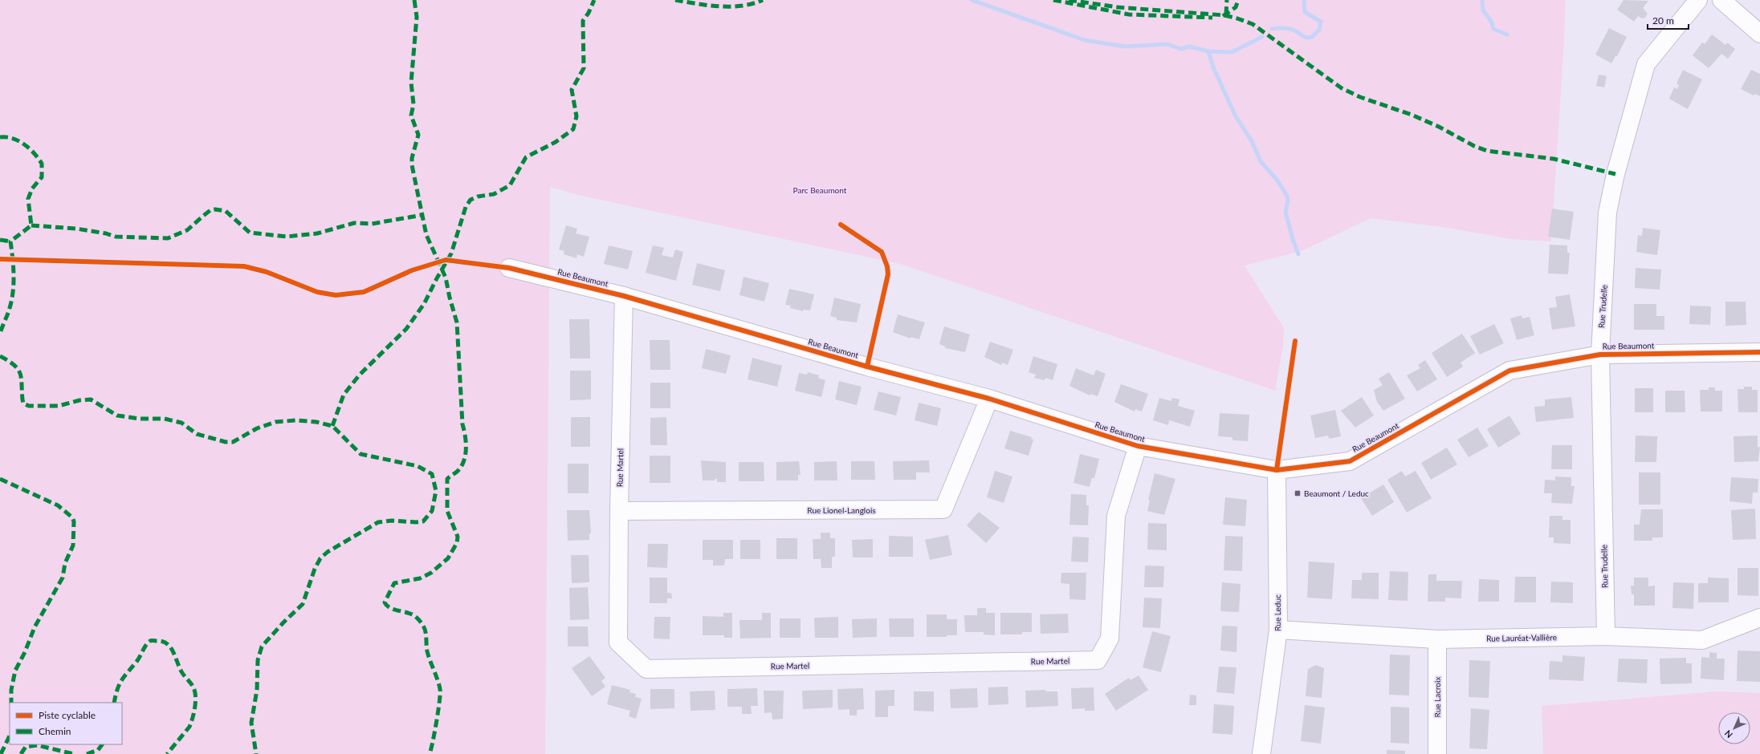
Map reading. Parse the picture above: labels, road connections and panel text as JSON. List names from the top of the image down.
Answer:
{
  "streets": {
    "street": [
      "Rue Beaumont",
      "Rue Trudelle",
      "Rue Martel",
      "Rue Lionel-Langlois",
      "Rue Leduc",
      "Rue Lauréat-Vallière",
      "Rue Lacroix"
    ]
  },
  "crossings": [
    ["Rue Beaumont", "Rue Trudelle"],
    ["Rue Beaumont", "Rue Martel"],
    ["Rue Beaumont", "Rue Lionel-Langlois"],
    ["Rue Beaumont", "Rue Leduc"],
    ["Rue Trudelle", "Rue Lauréat-Vallière"],
    ["Rue Martel", "Rue Lionel-Langlois"],
    ["Rue Leduc", "Rue Lauréat-Vallière"],
    ["Rue Lauréat-Vallière", "Rue Lacroix"]
  ],
  "parks": ["Parc Beaumont"],
  "places": {
    "transit": ["Beaumont / Leduc"]
  },
  "legend": ["Piste cyclable", "Chemin"],
  "scale_bar": "20 m",
  "north": "bottom left"
}
